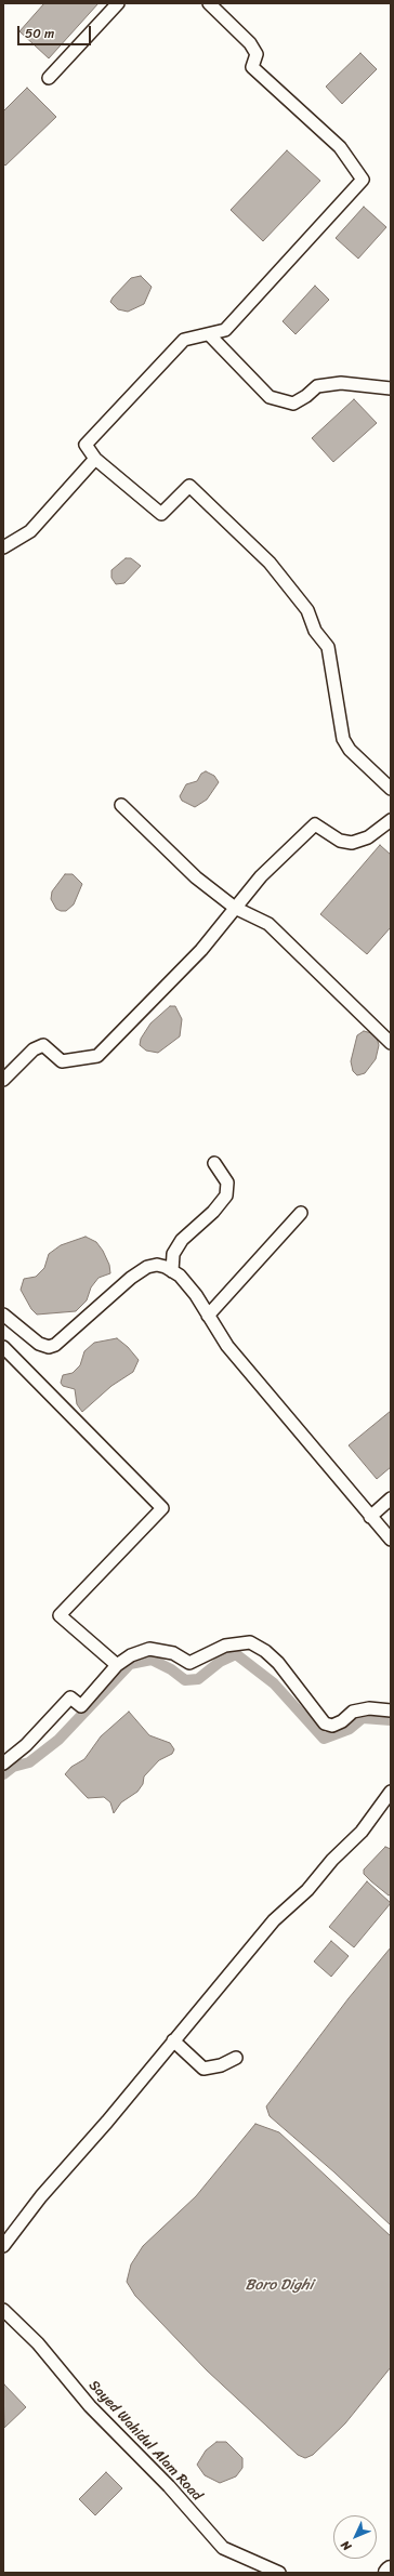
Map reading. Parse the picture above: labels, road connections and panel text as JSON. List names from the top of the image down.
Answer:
{
  "streets": {
    "street": ["Sayed Wahidul Alam Road"]
  },
  "water": ["Boro Dighi"],
  "scale_bar": "50 m",
  "north": "bottom left"
}
